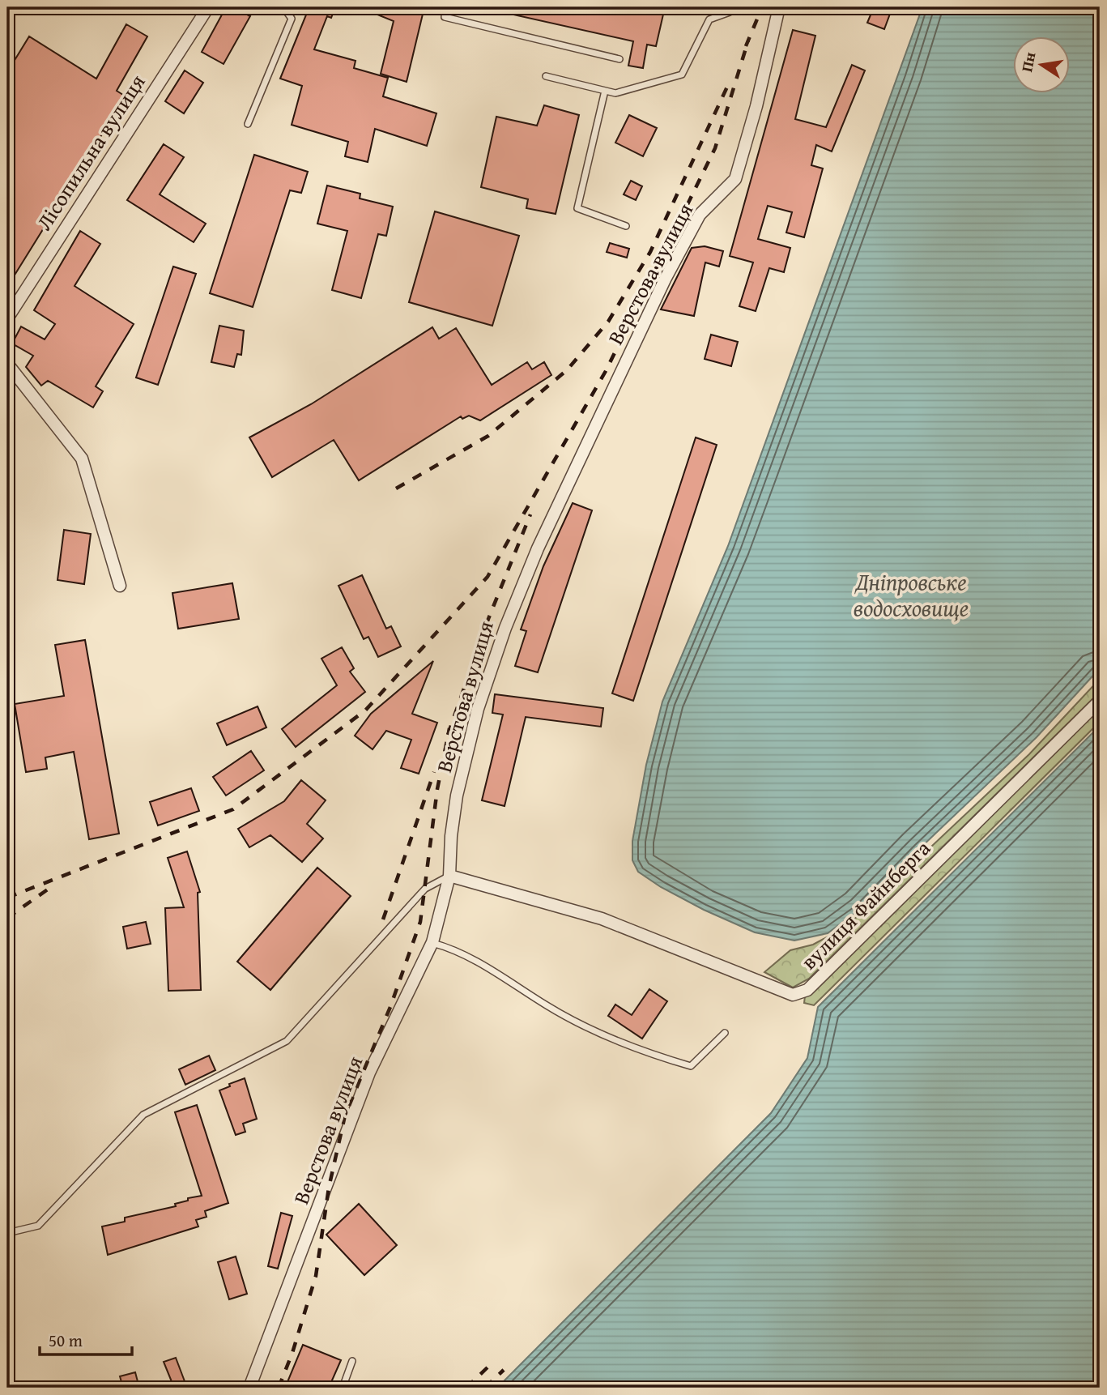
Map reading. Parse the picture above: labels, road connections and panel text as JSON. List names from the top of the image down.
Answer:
{
  "streets": {
    "street": ["Лісопильна вулиця", "Верстова вулиця", "вулиця Файнберга"]
  },
  "crossings": [
    ["Верстова вулиця", "вулиця Файнберга"]
  ],
  "water": ["Дніпровське водосховище"],
  "scale_bar": "50 m",
  "north": "left"
}
